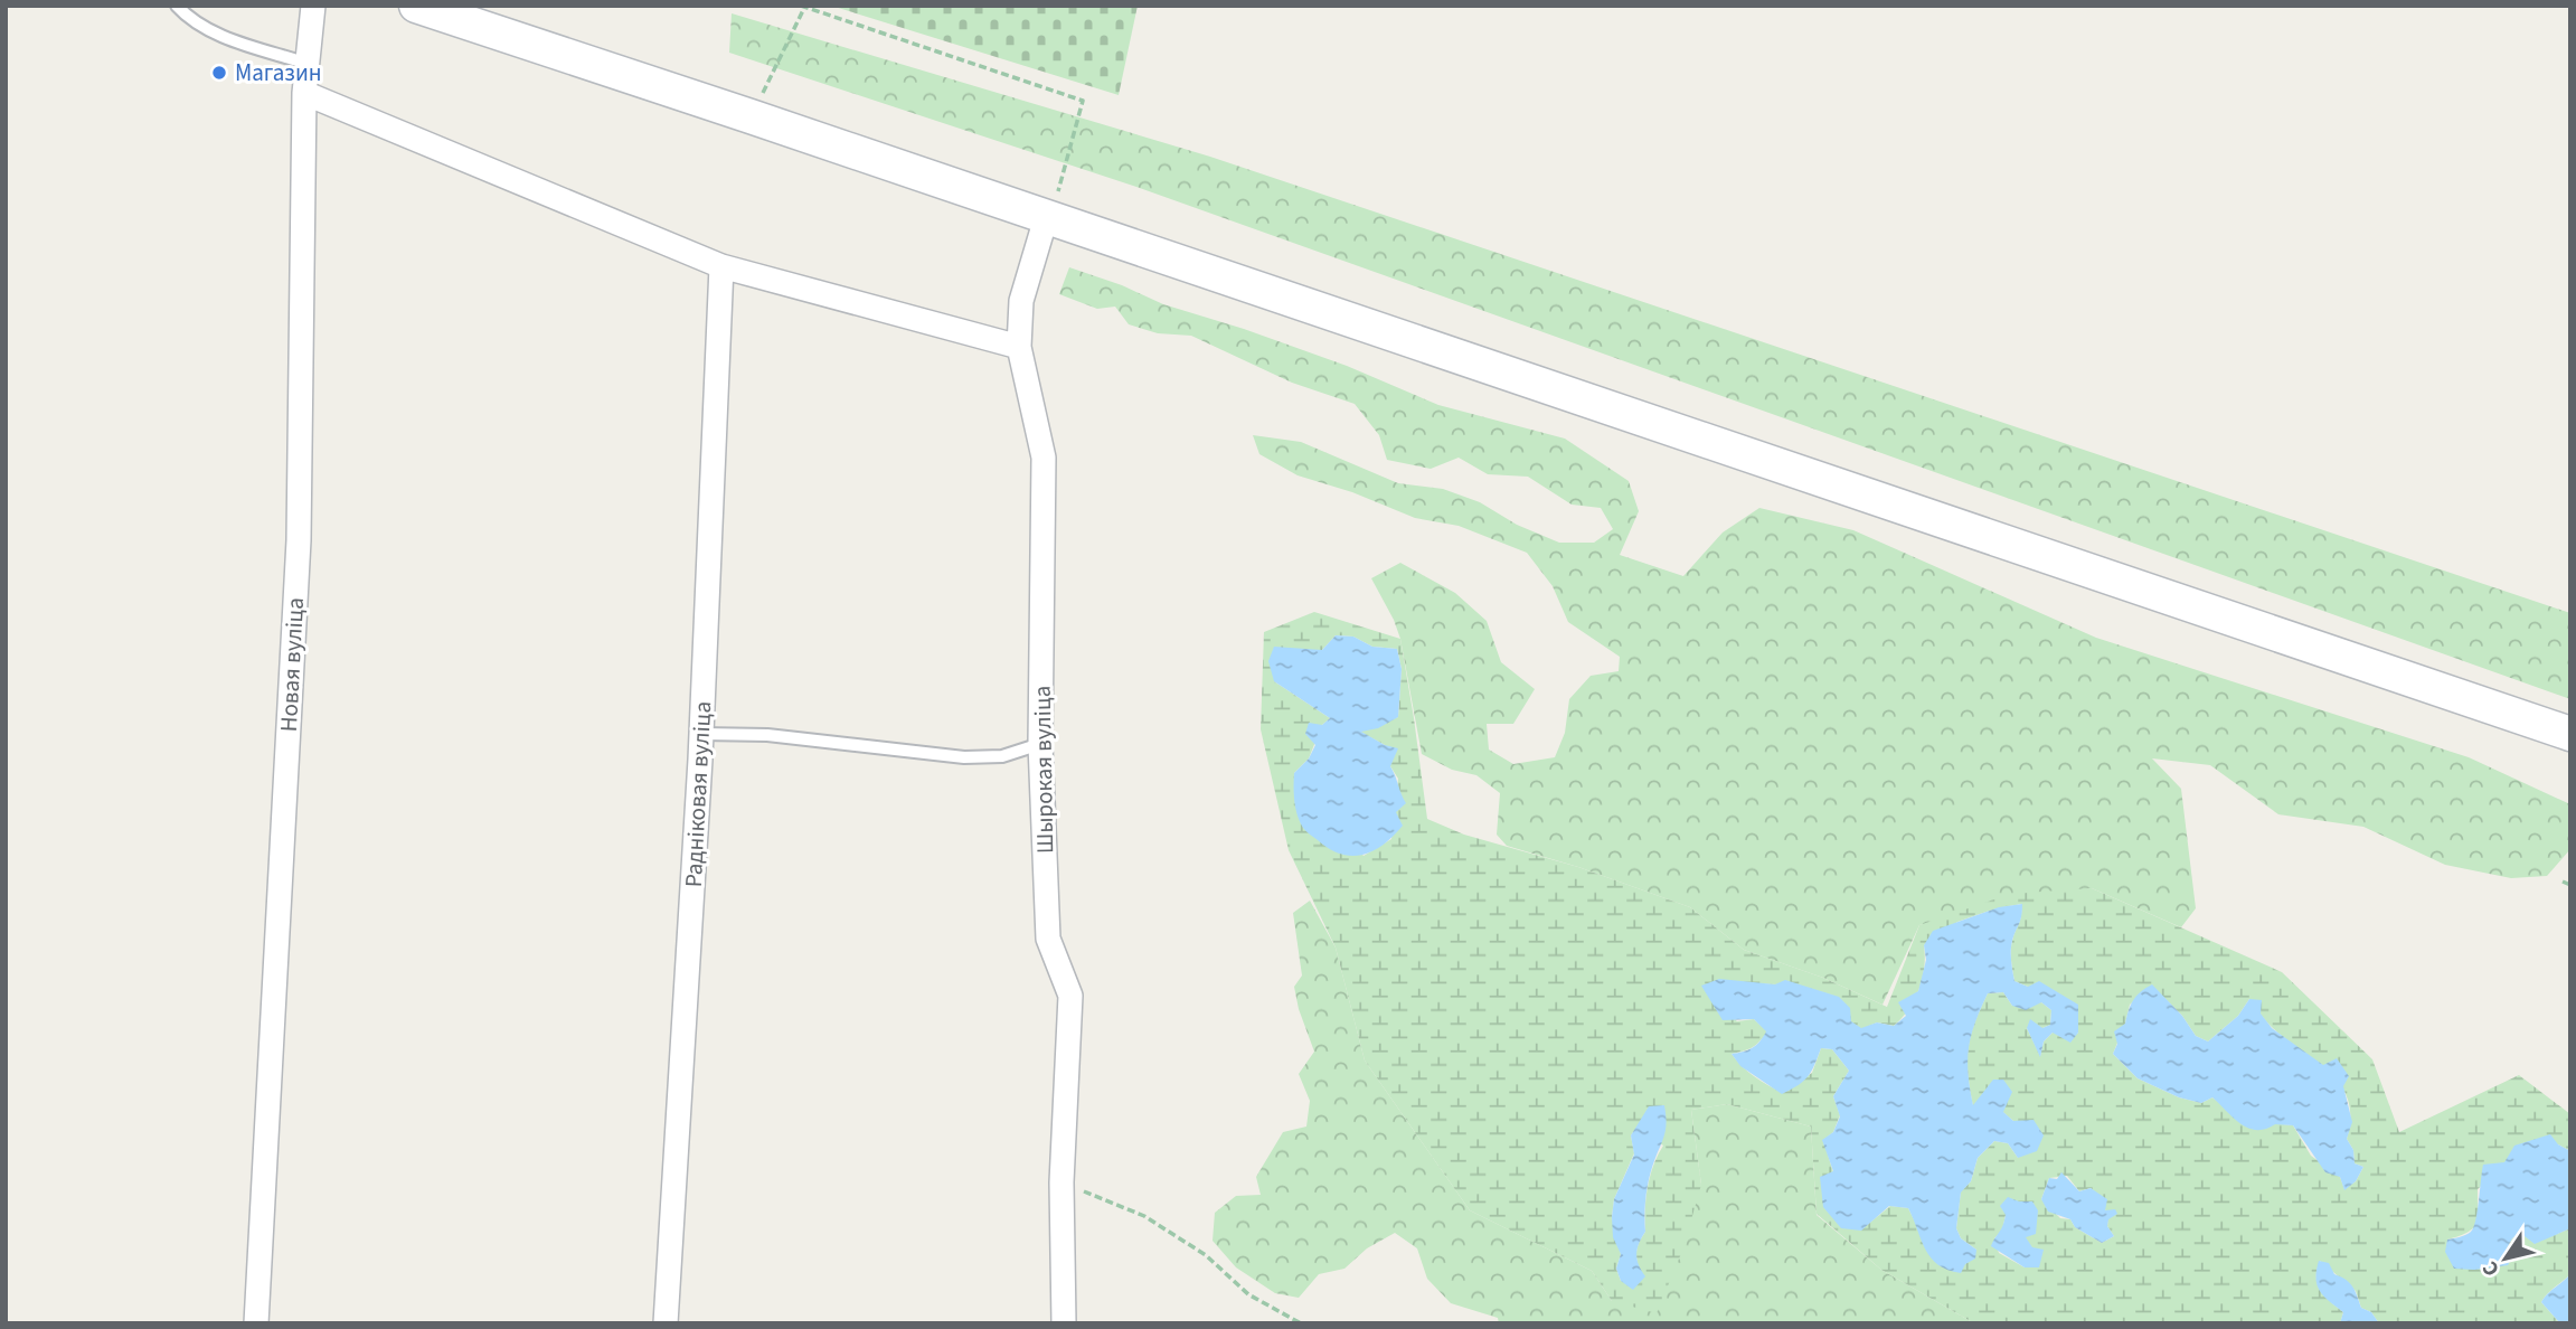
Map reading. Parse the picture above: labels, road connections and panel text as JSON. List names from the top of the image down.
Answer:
{
  "streets": {
    "street": ["Новая вуліца", "Шырокая вуліца", "Радніковая вуліца"]
  },
  "places": ["Магазин"],
  "north": "bottom left"
}
